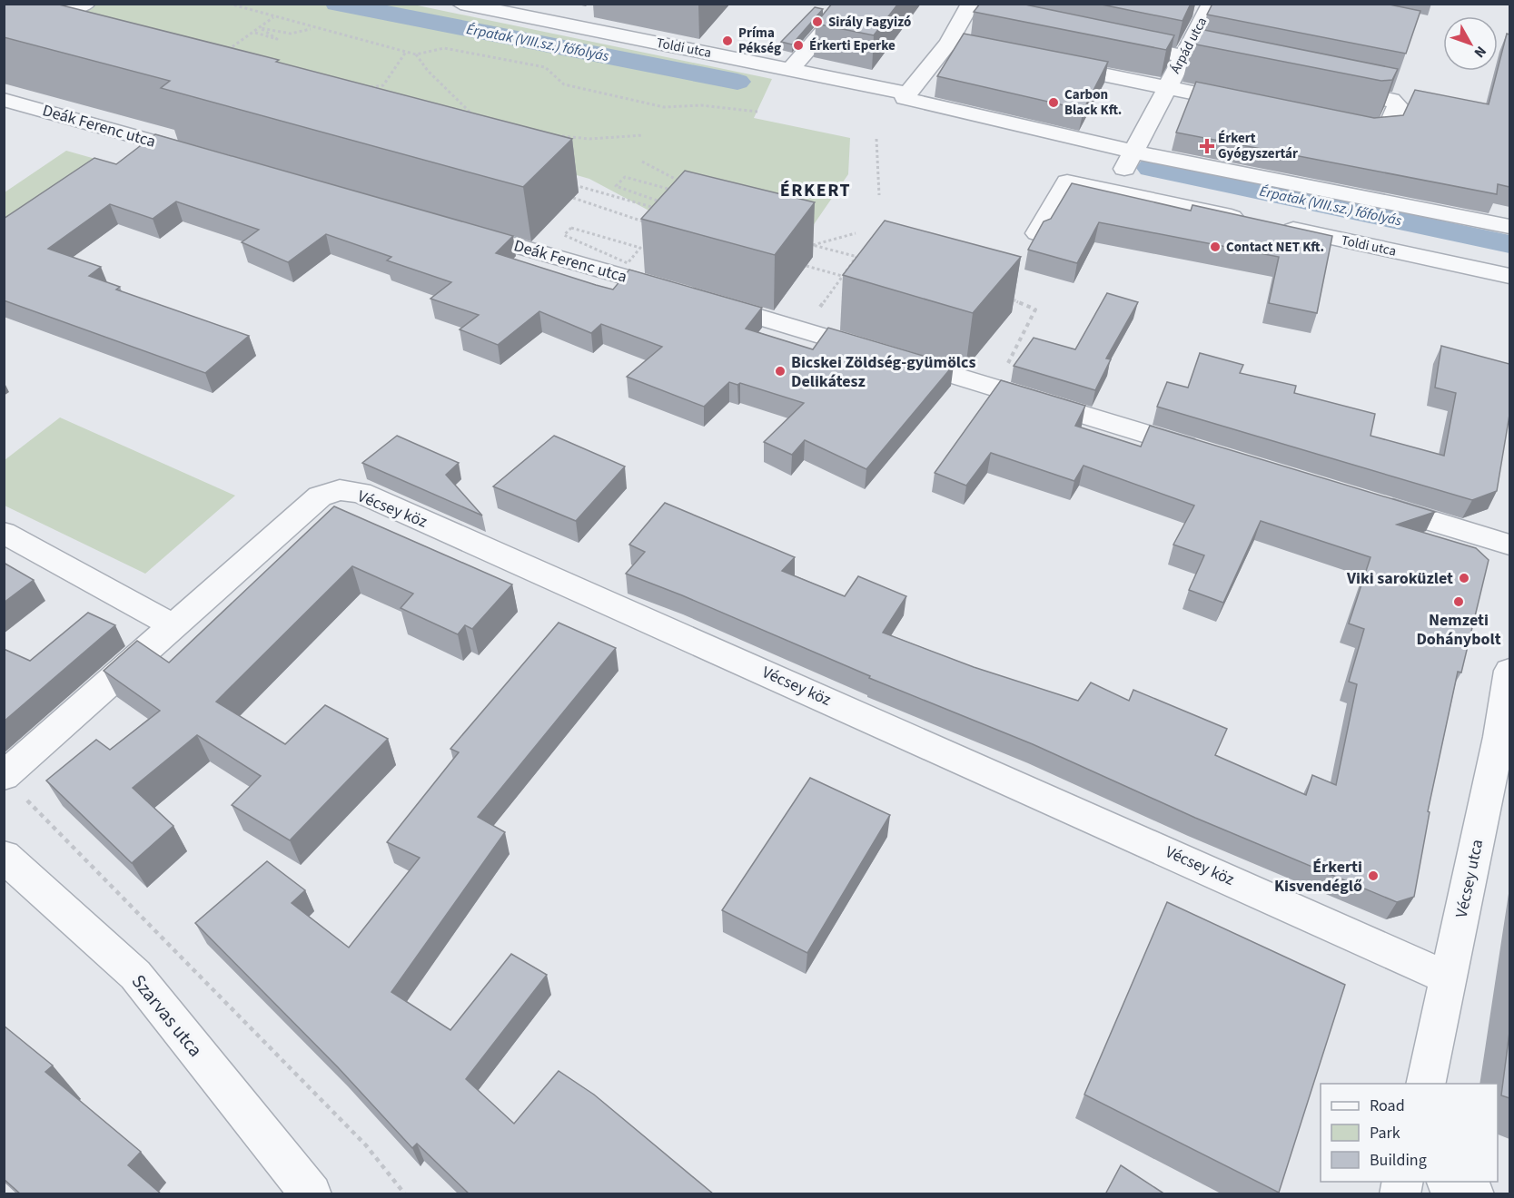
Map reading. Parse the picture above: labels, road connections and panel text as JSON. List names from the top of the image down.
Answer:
{
  "streets": {
    "street": [
      "Árpád utca",
      "Toldi utca",
      "Deák Ferenc utca",
      "Vécsey köz",
      "Vécsey utca",
      "Szarvas utca"
    ]
  },
  "crossings": [
    ["Vécsey köz", "Vécsey utca"]
  ],
  "districts": ["ÉRKERT"],
  "water": ["Érpatak (VIII.sz.) főfolyás"],
  "places": {
    "other": [
      "Sirály Fagyizó",
      "Príma Pékség",
      "Érkerti Eperke",
      "Carbon Black Kft.",
      "Contact NET Kft.",
      "Bicskei Zöldség-gyümölcs Delikátesz",
      "Viki saroküzlet",
      "Nemzeti Dohánybolt",
      "Érkerti Kisvendéglő"
    ],
    "health": ["Érkert Gyógyszertár"]
  },
  "legend": ["Road", "Park", "Building"],
  "north": "bottom right"
}
